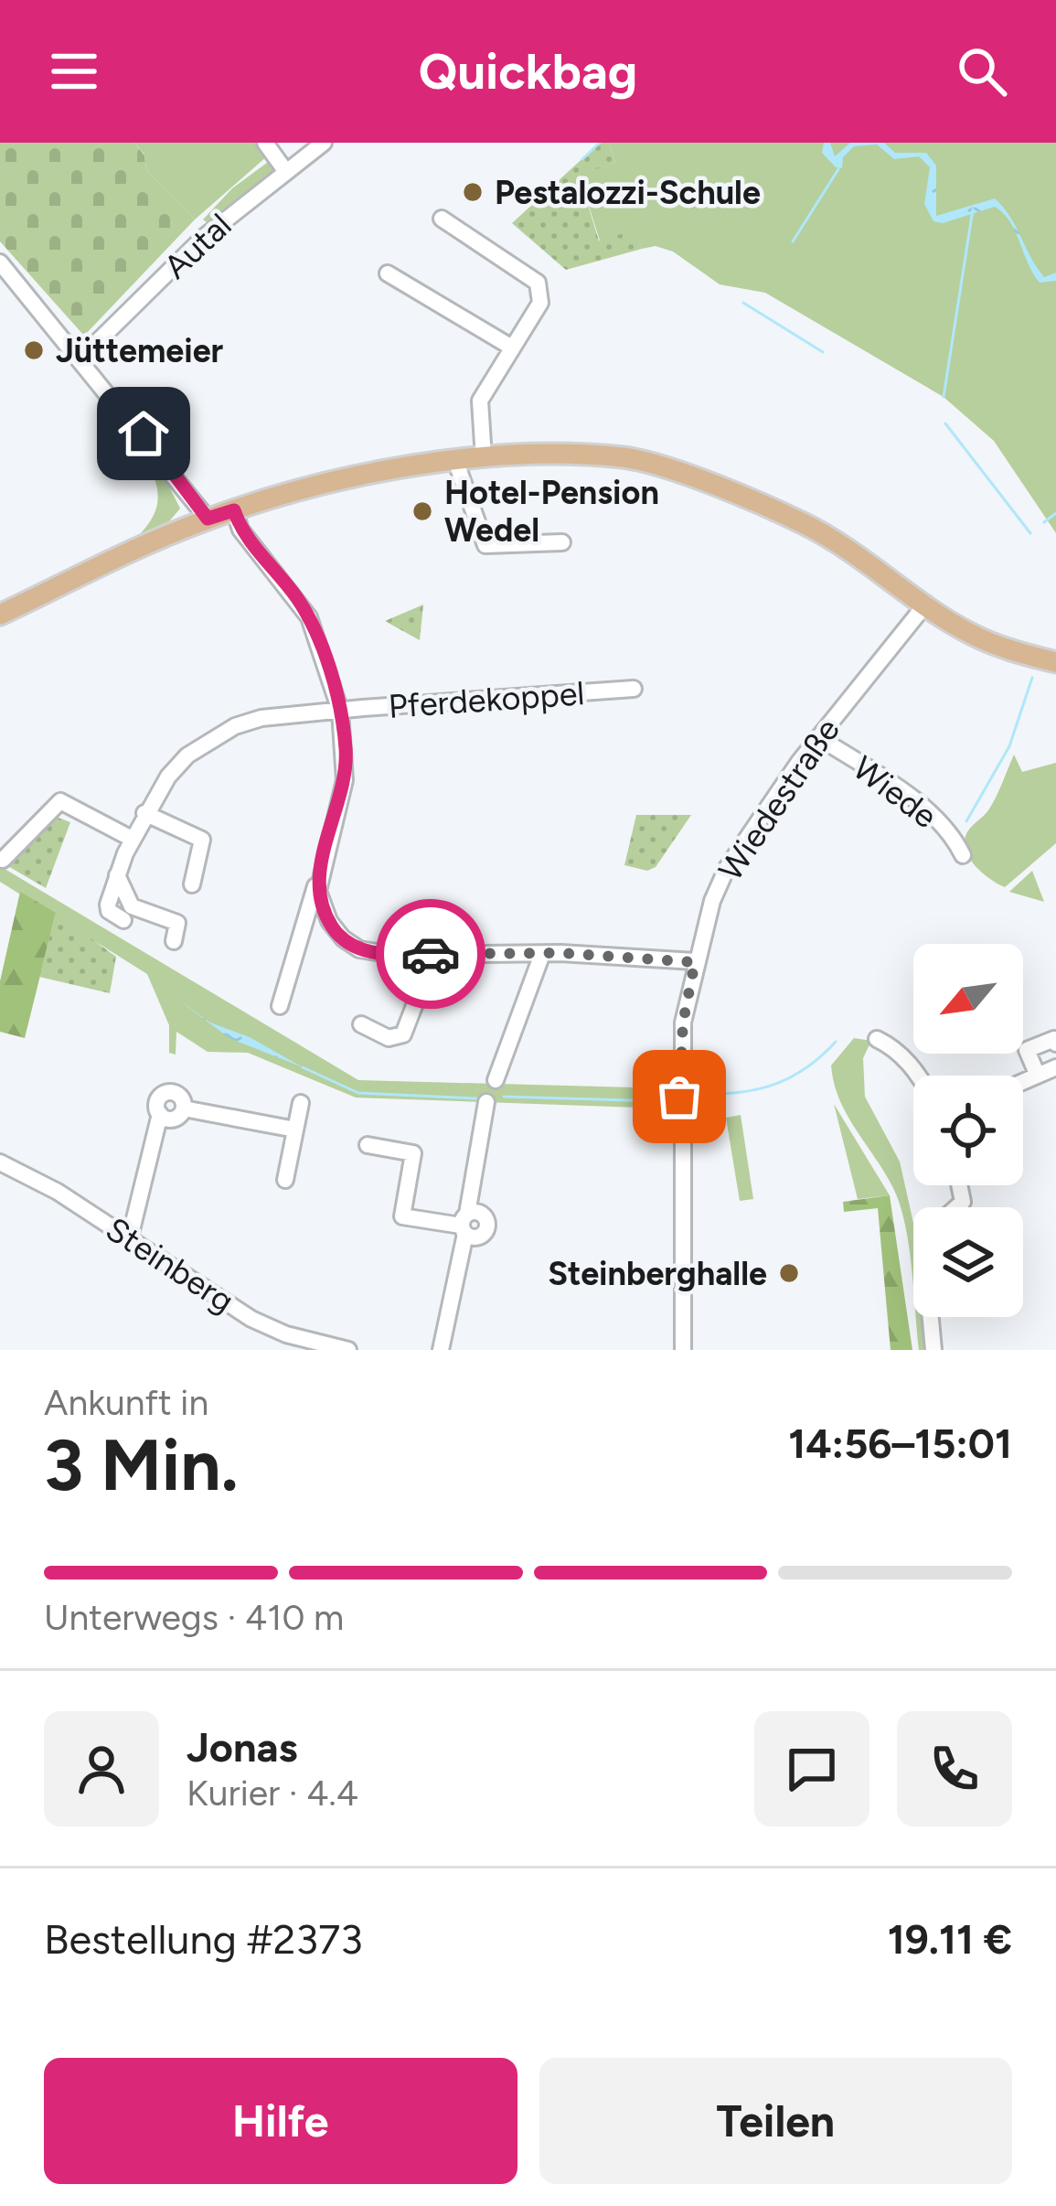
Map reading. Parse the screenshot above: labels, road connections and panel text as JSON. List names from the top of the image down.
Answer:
{
  "streets": {
    "street": [
      "Autal",
      "Pferdekoppel",
      "Wiede",
      "Wiedestraße",
      "Steinberg"
    ]
  },
  "crossings": [
    ["Wiede", "Wiedestraße"]
  ],
  "places": [
    "Pestalozzi-Schule",
    "Jüttemeier",
    "Hotel-Pension Wedel",
    "Steinberghalle"
  ],
  "north": "bottom left",
  "page": {
    "header": "Quickbag",
    "heading": ["3 Min.", "Ankunft in", "14:56–15:01"],
    "panel": [
      "Jonas",
      "Kurier · 4.4",
      "Bestellung #2373",
      "19.11 €"
    ],
    "bar": "Unterwegs · 410 m",
    "buttons": ["Hilfe", "Teilen"]
  }
}
